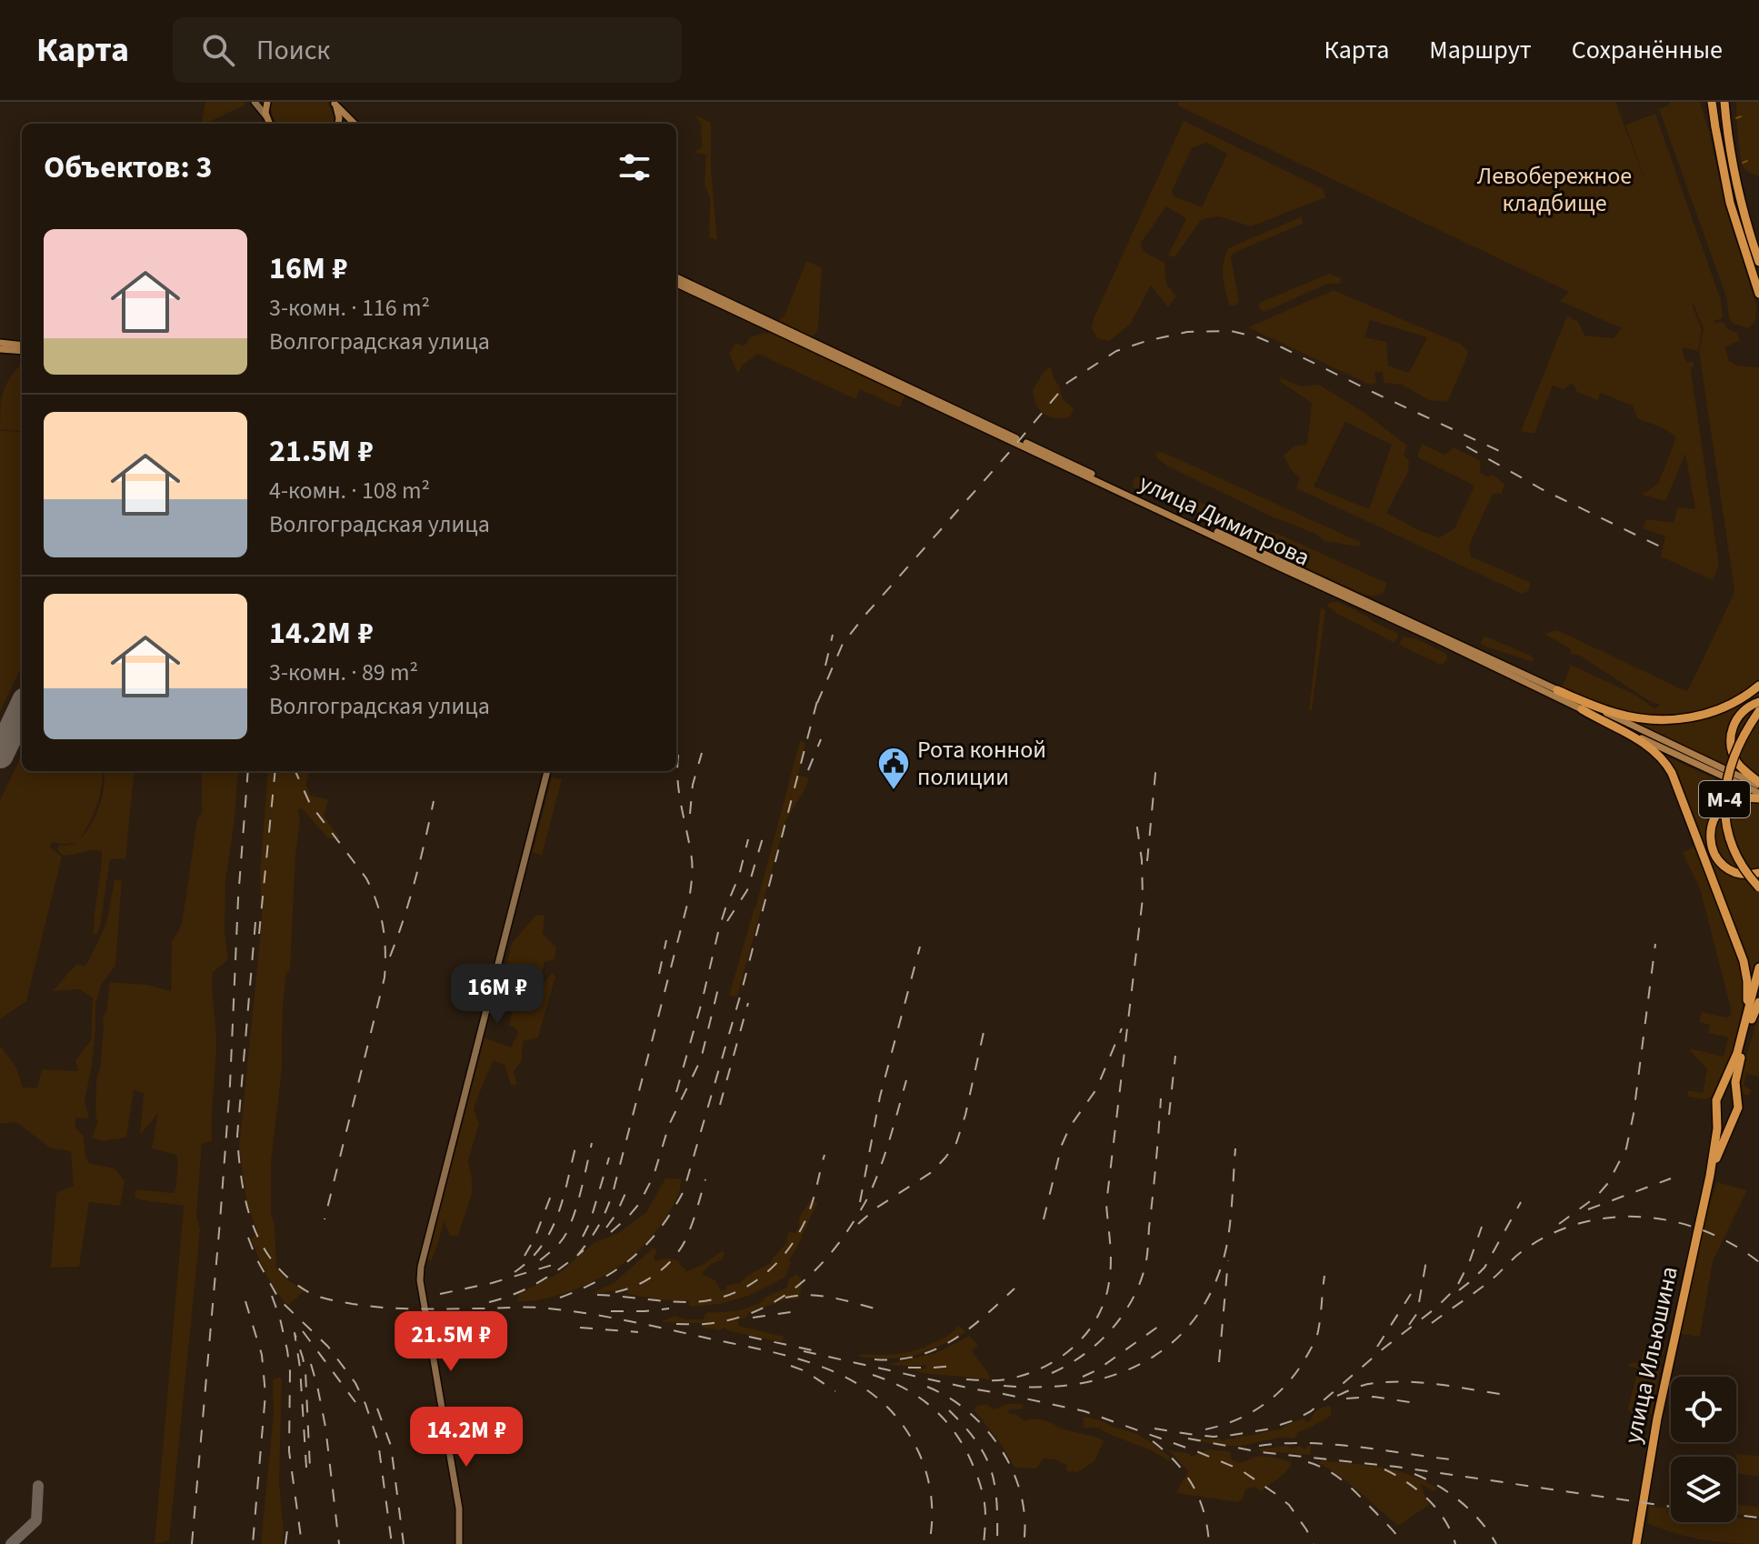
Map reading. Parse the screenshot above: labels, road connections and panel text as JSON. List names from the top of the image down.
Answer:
{
  "streets": {
    "highway": ["М-4", "улица Ильюшина"],
    "main road": ["улица Димитрова"]
  },
  "parks": ["Левобережное кладбище"],
  "places": {
    "public building": ["Рота конной полиции"]
  },
  "page": {
    "header": "Карта",
    "search": "Поиск",
    "nav": ["Карта", "Маршрут", "Сохранённые"],
    "heading": "Объектов: 3",
    "list": [
      {
        "name": "16M ₽",
        "note": "3-комн. · 116 m² · Волгоградская улица"
      },
      {
        "name": "21.5M ₽",
        "note": "4-комн. · 108 m² · Волгоградская улица"
      },
      {
        "name": "14.2M ₽",
        "note": "3-комн. · 89 m² · Волгоградская улица"
      }
    ],
    "price": ["16M ₽", "21.5M ₽", "14.2M ₽"]
  }
}
